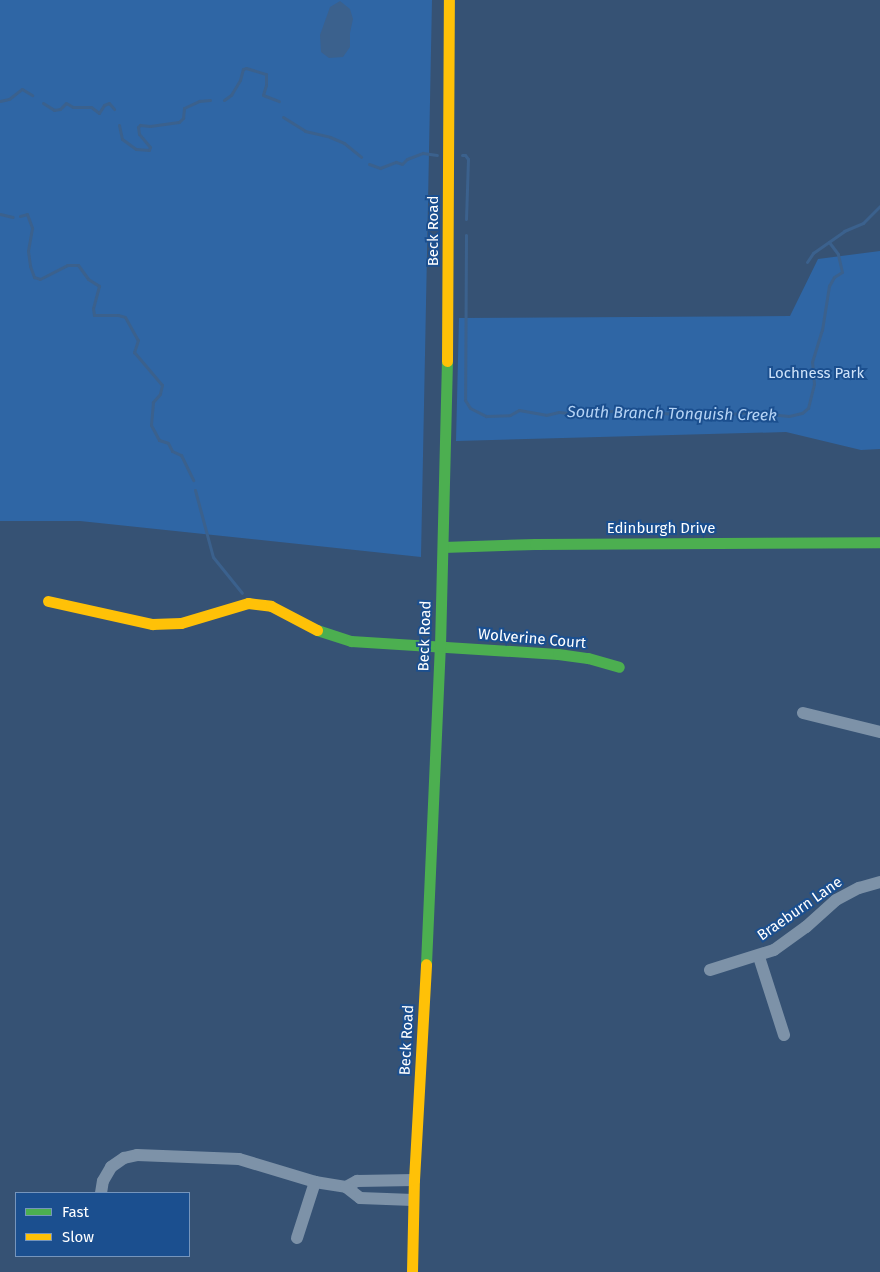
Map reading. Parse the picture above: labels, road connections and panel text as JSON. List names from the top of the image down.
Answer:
{
  "streets": {
    "main road": ["Beck Road", "Edinburgh Drive", "Wolverine Court"],
    "street": ["Braeburn Lane"]
  },
  "crossings": [
    ["Beck Road", "Edinburgh Drive"],
    ["Beck Road", "Wolverine Court"]
  ],
  "water": ["South Branch Tonquish Creek"],
  "parks": ["Lochness Park"],
  "legend": ["Fast", "Slow"]
}
